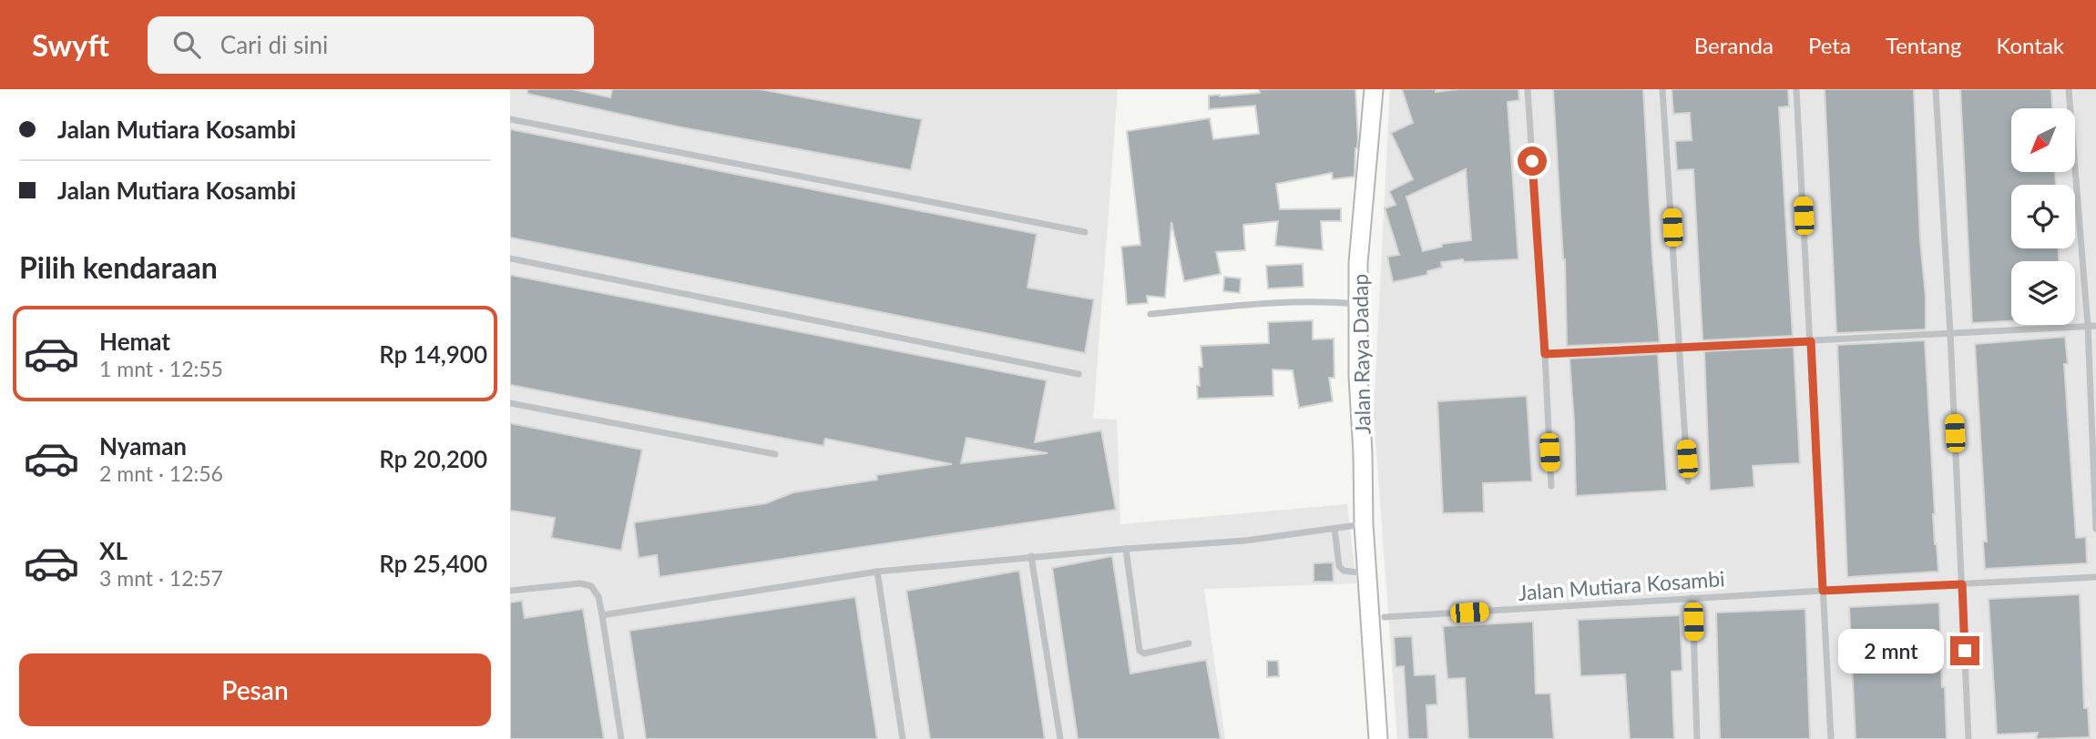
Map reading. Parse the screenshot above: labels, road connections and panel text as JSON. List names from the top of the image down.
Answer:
{
  "streets": {
    "main road": ["Jalan Raya Dadap"],
    "lane": ["Jalan Mutiara Kosambi"]
  },
  "crossings": [
    ["Jalan Raya Dadap", "Jalan Mutiara Kosambi"]
  ],
  "north": "bottom left",
  "page": {
    "header": "Swyft",
    "search": "Cari di sini",
    "nav": [
      "Beranda",
      "Peta",
      "Tentang",
      "Kontak"
    ],
    "banner": ["Jalan Mutiara Kosambi", "Jalan Mutiara Kosambi"],
    "heading": "Pilih kendaraan",
    "list": [
      {
        "name": "Hemat",
        "note": "1 mnt · 12:55",
        "value": "Rp 14,900"
      },
      {
        "name": "Nyaman",
        "note": "2 mnt · 12:56",
        "value": "Rp 20,200"
      },
      {
        "name": "XL",
        "note": "3 mnt · 12:57",
        "value": "Rp 25,400"
      }
    ],
    "bubble": "2 mnt",
    "buttons": "Pesan"
  }
}
